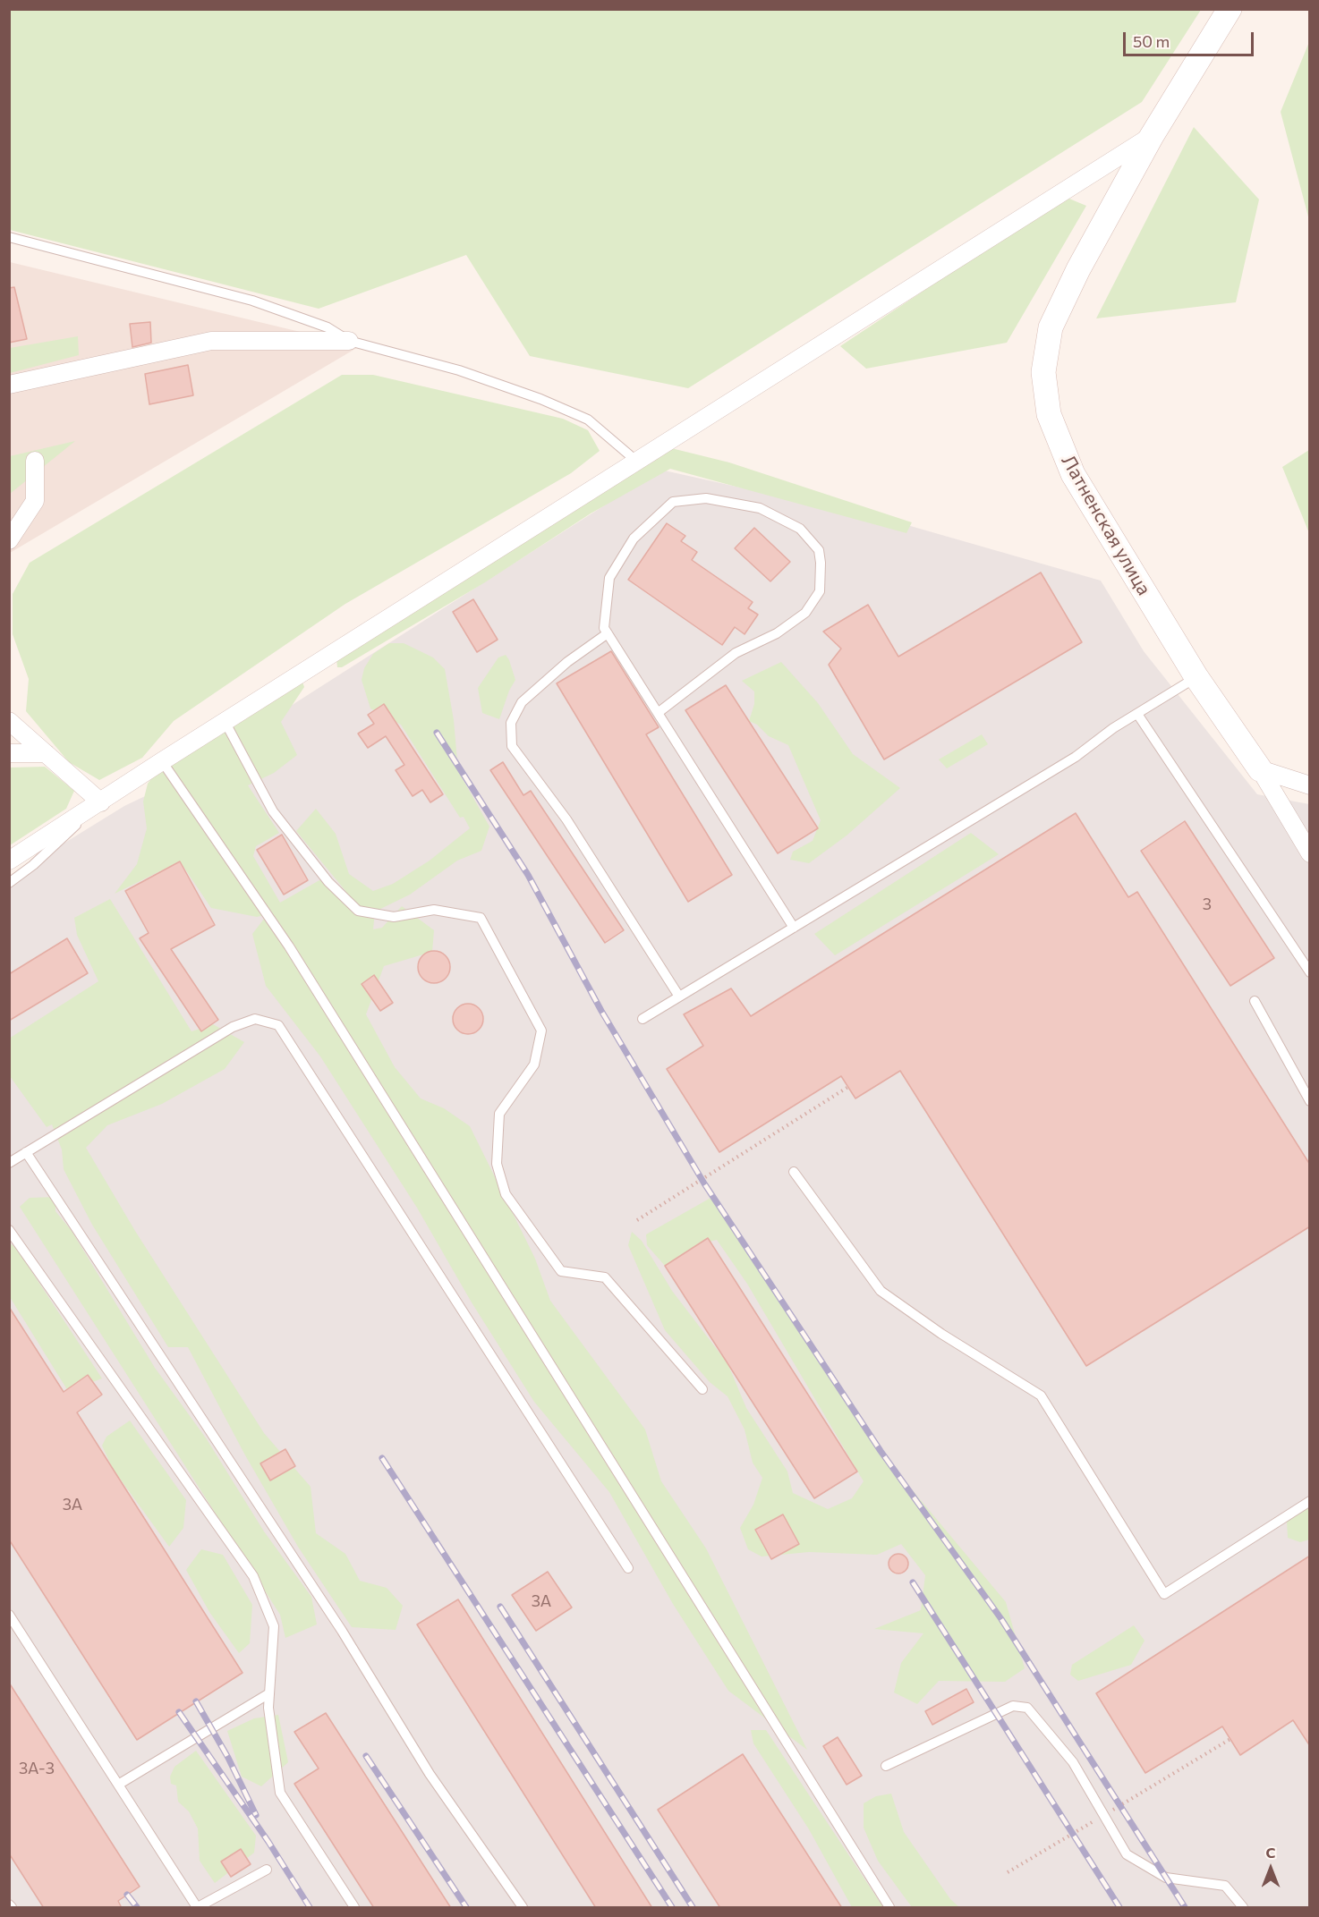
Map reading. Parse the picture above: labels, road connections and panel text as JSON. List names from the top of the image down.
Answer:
{
  "streets": {
    "street": ["Латненская улица"]
  },
  "house_numbers": [
    "3",
    "3А",
    "3А",
    "3А-3"
  ],
  "scale_bar": "50 m",
  "north": "top"
}
